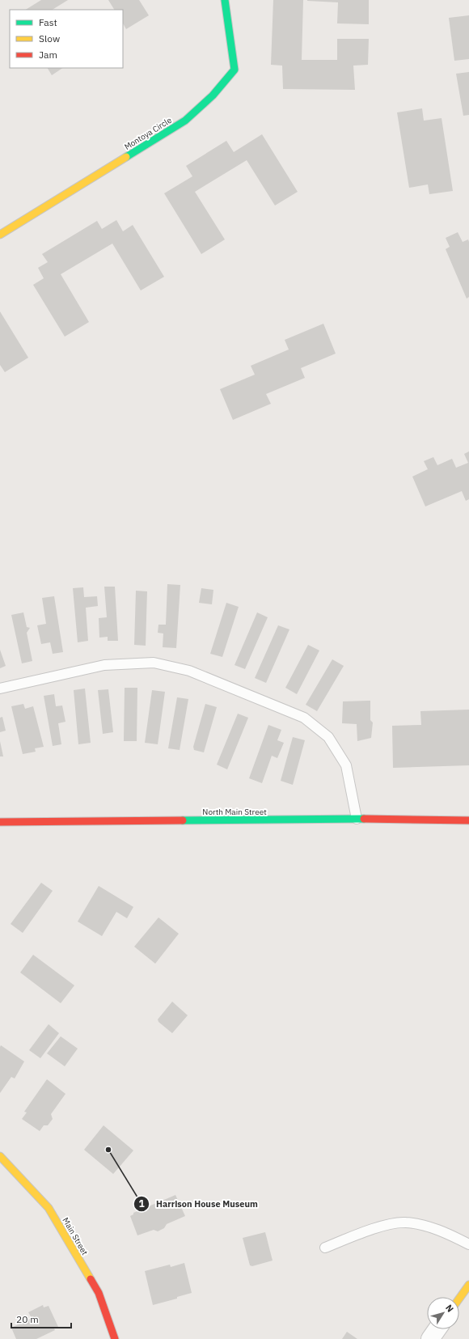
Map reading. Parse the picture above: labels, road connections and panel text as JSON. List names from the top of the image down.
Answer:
{
  "streets": {
    "main road": ["Montoya Circle", "North Main Street", "Main Street"]
  },
  "places": ["Harrison House Museum"],
  "legend": ["Fast", "Slow", "Jam"],
  "scale_bar": "20 m",
  "north": "top right"
}
